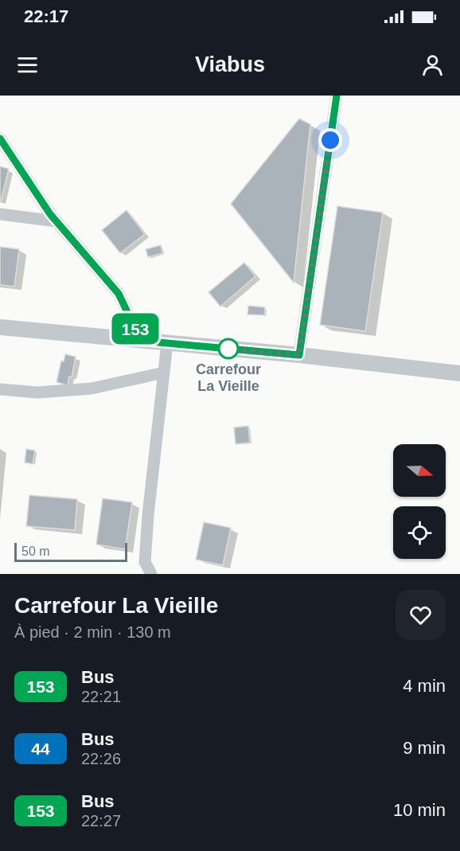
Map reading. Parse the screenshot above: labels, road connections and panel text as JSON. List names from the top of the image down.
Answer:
{
  "places": ["Carrefour La Vieille"],
  "lines": ["bus line 153"],
  "scale_bar": "50 m",
  "north": "right",
  "page": {
    "status": "22:17",
    "header": "Viabus",
    "on_map": "153",
    "scale": "50 m",
    "heading": ["Carrefour La Vieille", "À pied · 2 min · 130 m"],
    "list": [
      {
        "mark": "153",
        "name": "Bus",
        "note": "22:21",
        "value": "4 min"
      },
      {
        "mark": "44",
        "name": "Bus",
        "note": "22:26",
        "value": "9 min"
      },
      {
        "mark": "153",
        "name": "Bus",
        "note": "22:27",
        "value": "10 min"
      }
    ]
  }
}
